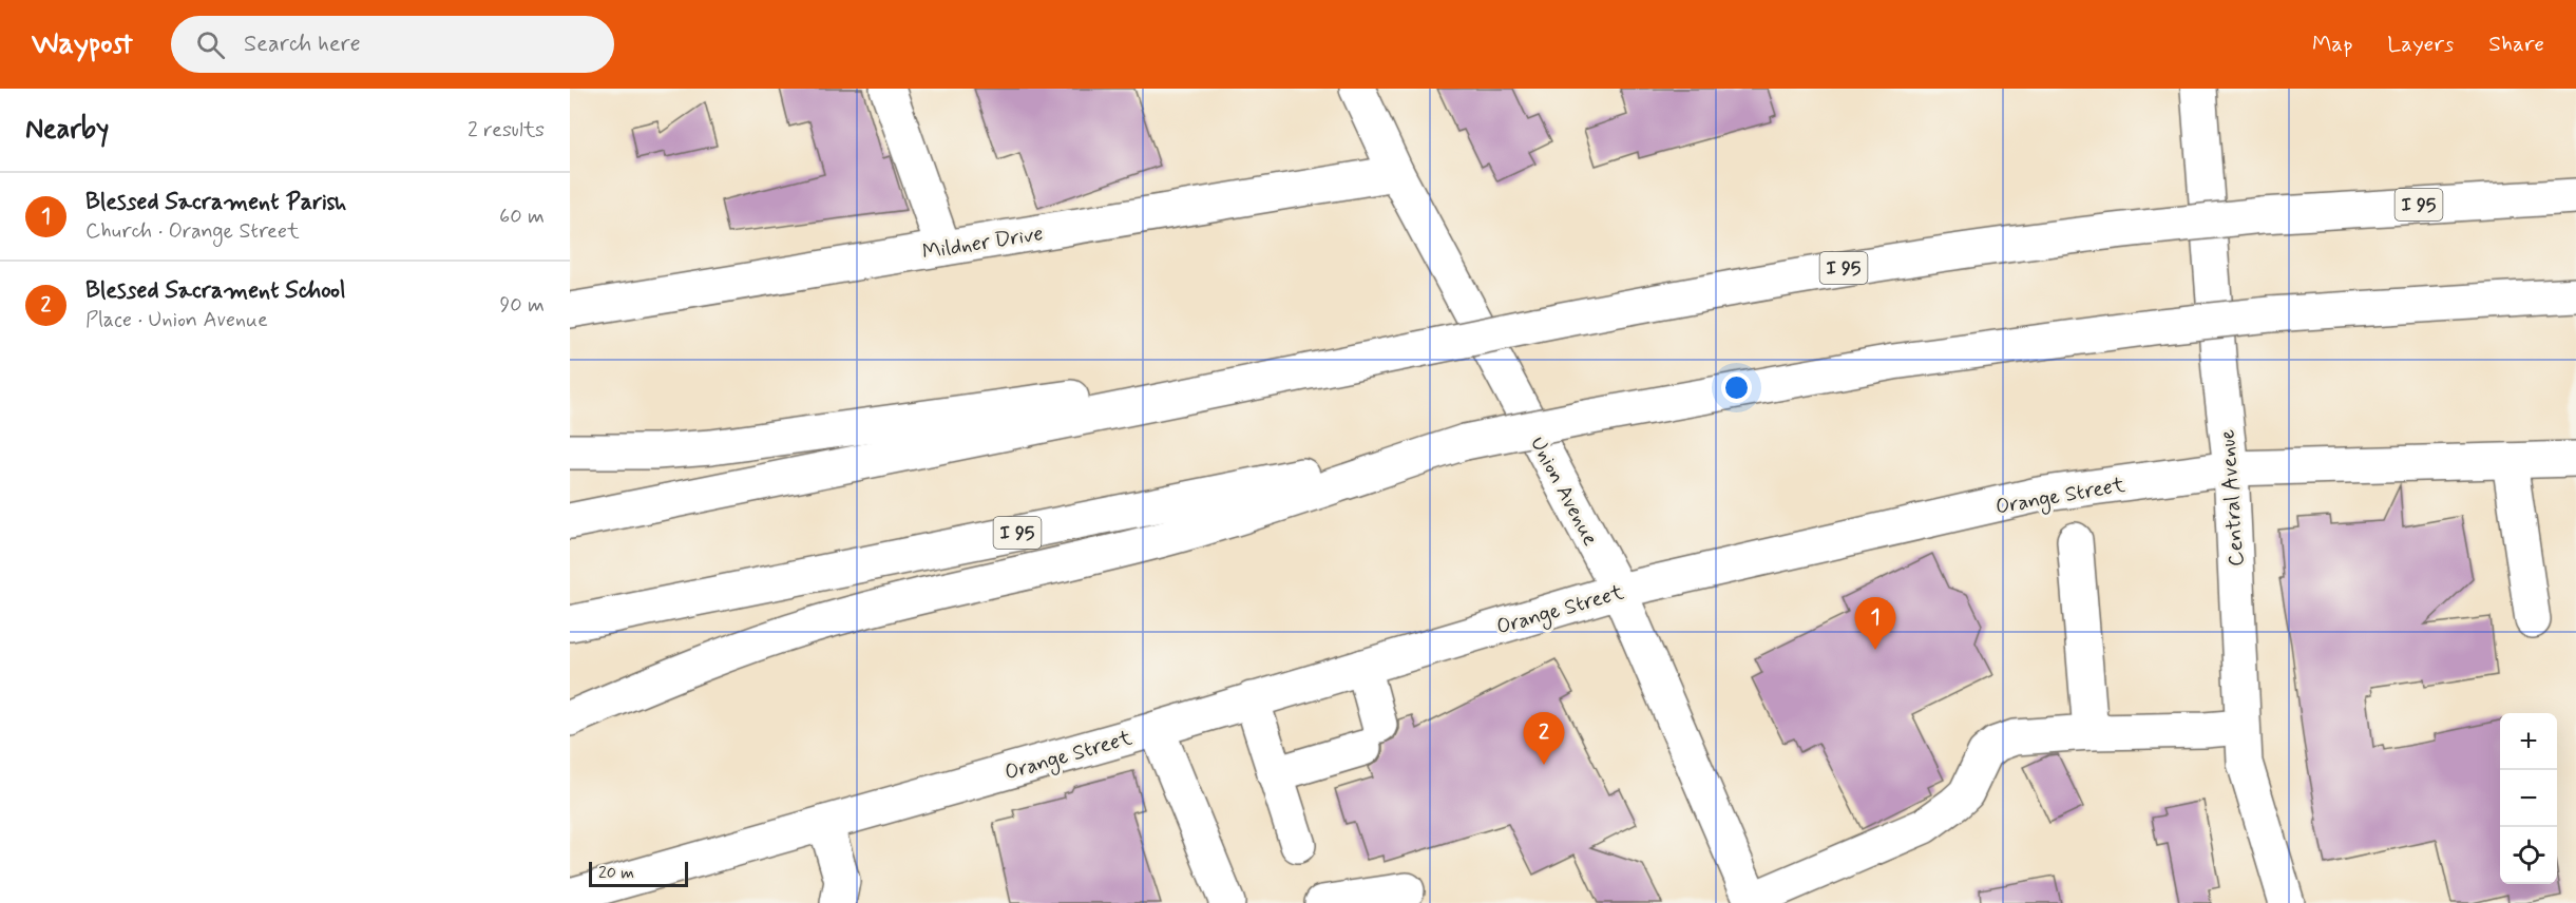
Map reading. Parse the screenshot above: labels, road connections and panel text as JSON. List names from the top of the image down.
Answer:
{
  "streets": {
    "main road": [
      "I 95",
      "Mildner Drive",
      "Union Avenue",
      "Orange Street",
      "Central Avenue"
    ]
  },
  "crossings": [
    ["Mildner Drive", "Union Avenue"],
    ["Union Avenue", "Orange Street"],
    ["Orange Street", "Central Avenue"]
  ],
  "scale_bar": "20 m",
  "page": {
    "header": "Waypost",
    "search": "Search here",
    "nav": ["Map", "Layers", "Share"],
    "heading": ["Nearby", "2 results"],
    "list": [
      {
        "mark": "1",
        "name": "Blessed Sacrament Parish",
        "note": "Church · Orange Street",
        "value": "60 m"
      },
      {
        "mark": "2",
        "name": "Blessed Sacrament School",
        "note": "Place · Union Avenue",
        "value": "90 m"
      }
    ],
    "pins": ["1", "2"],
    "map_buttons": ["+", "−"],
    "scale": "20 m"
  }
}
